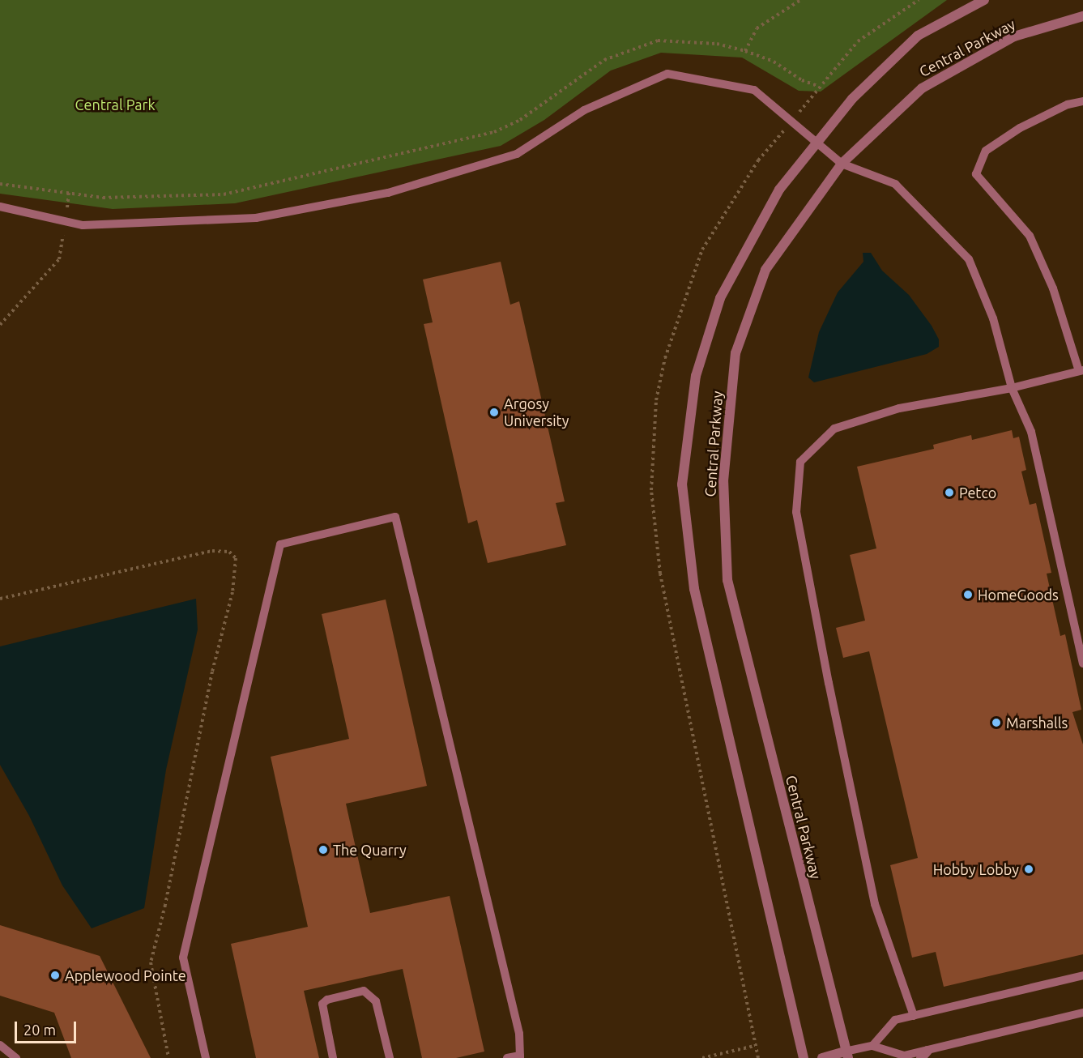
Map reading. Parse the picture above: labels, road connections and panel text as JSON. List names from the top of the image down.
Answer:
{
  "streets": {
    "street": ["Central Parkway"]
  },
  "parks": ["Central Park"],
  "places": [
    "Argosy University",
    "Petco",
    "HomeGoods",
    "Marshalls",
    "The Quarry",
    "Hobby Lobby",
    "Applewood Pointe"
  ],
  "scale_bar": "20 m"
}
